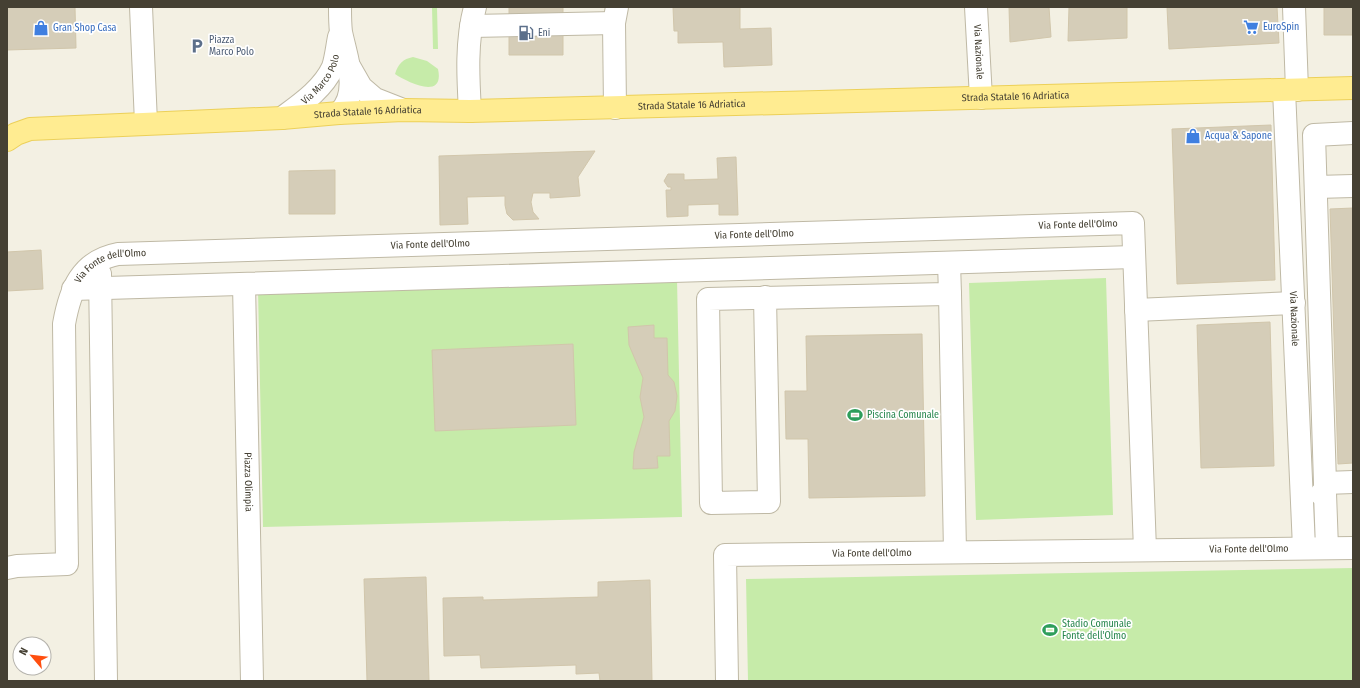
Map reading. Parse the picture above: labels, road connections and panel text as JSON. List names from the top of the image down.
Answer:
{
  "streets": {
    "main road": ["Strada Statale 16 Adriatica"],
    "street": [
      "Via Nazionale",
      "Via Marco Polo",
      "Via Fonte dell'Olmo",
      "Piazza Olimpia"
    ]
  },
  "crossings": [
    ["Via Nazionale", "Strada Statale 16 Adriatica"],
    ["Via Nazionale", "Via Fonte dell'Olmo"],
    ["Via Marco Polo", "Strada Statale 16 Adriatica"],
    ["Via Fonte dell'Olmo", "Piazza Olimpia"]
  ],
  "places": {
    "supermarket": ["EuroSpin"],
    "shop": ["Gran Shop Casa", "Acqua & Sapone"],
    "fuel station": ["Eni"],
    "parking": ["Piazza Marco Polo"],
    "sports": ["Piscina Comunale", "Stadio Comunale Fonte dell'Olmo"]
  },
  "north": "top left"
}
